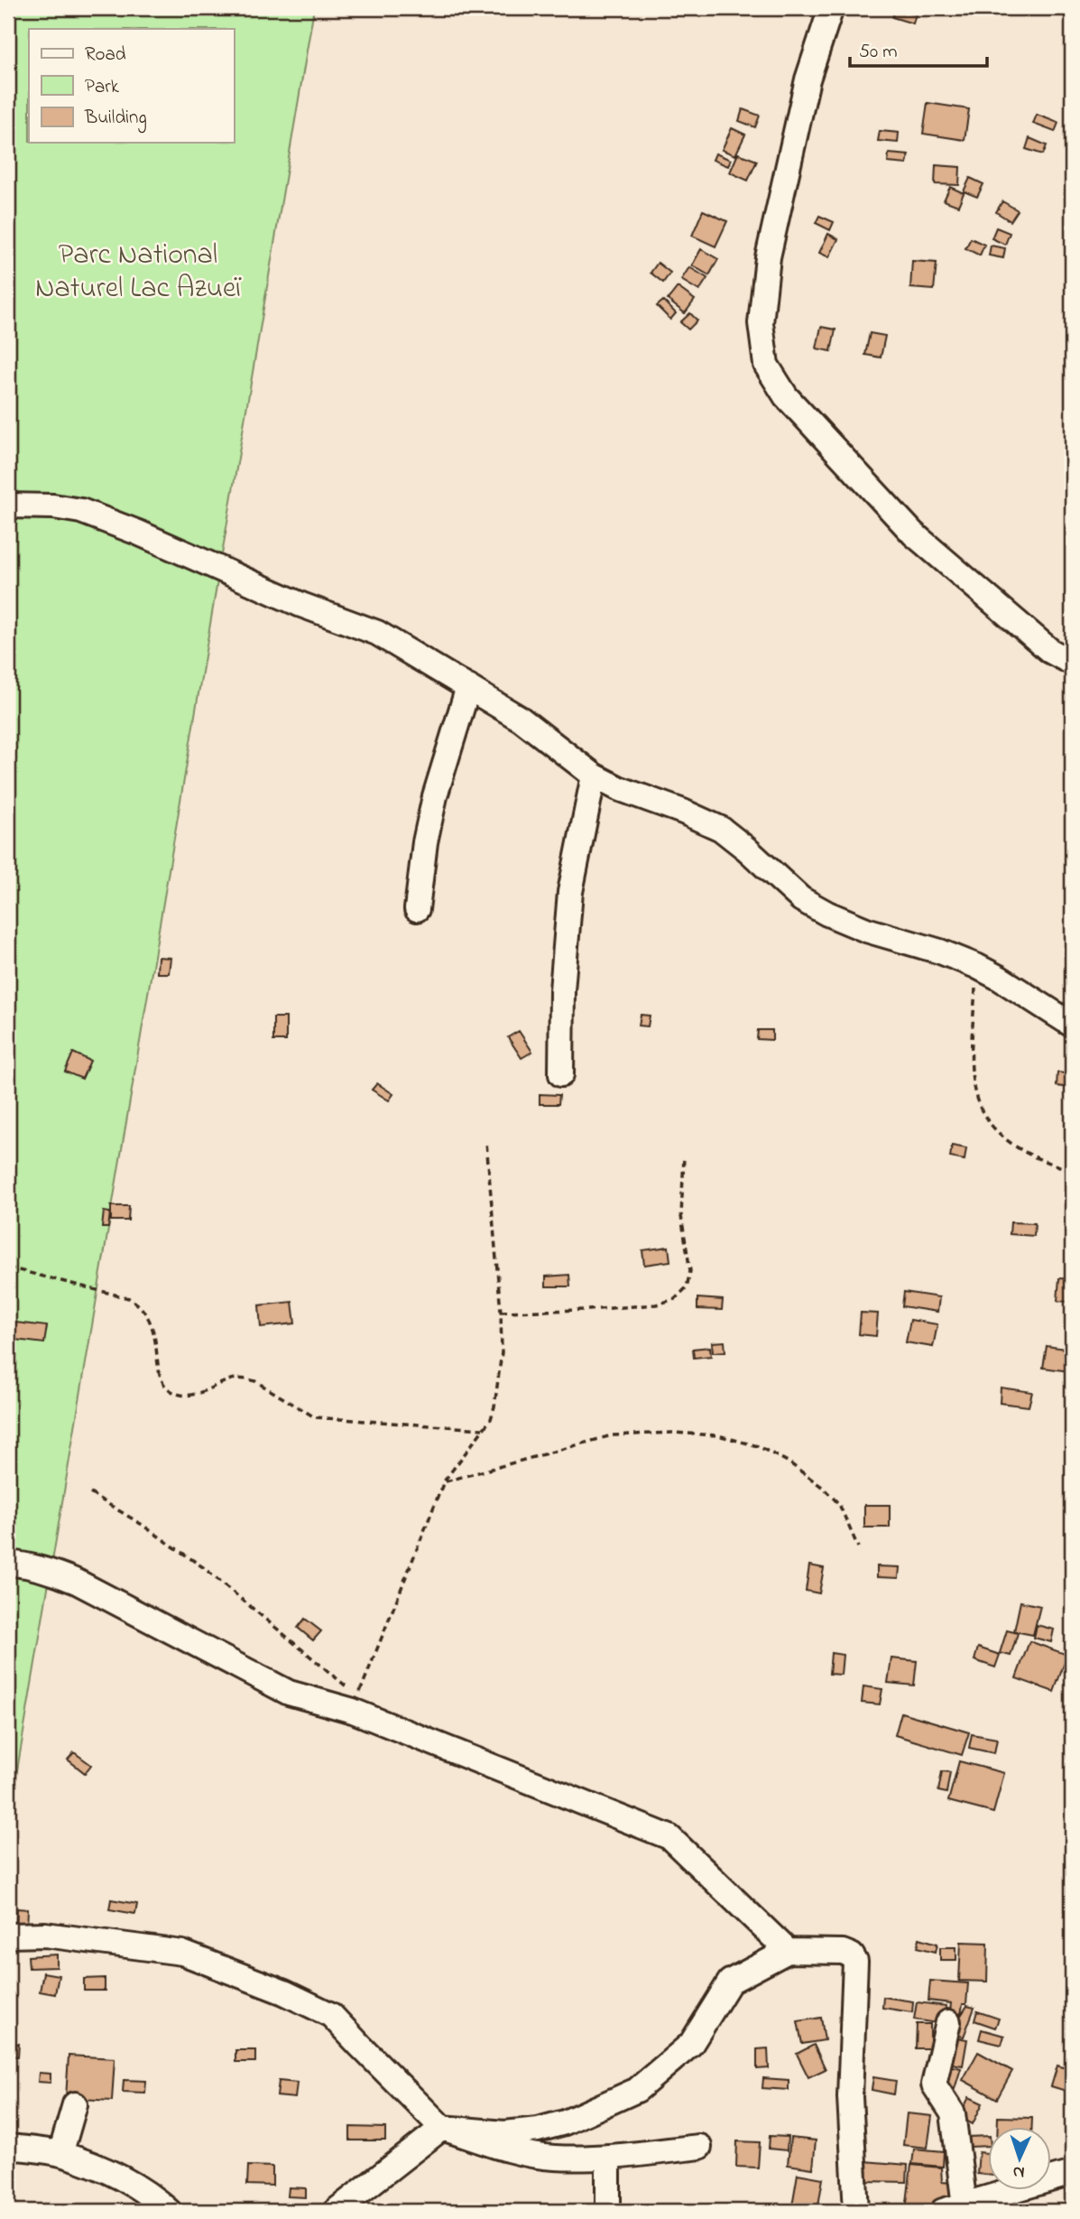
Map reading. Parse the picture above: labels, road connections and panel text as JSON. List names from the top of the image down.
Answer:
{
  "parks": ["Parc National Naturel Lac Azueï"],
  "legend": ["Road", "Park", "Building"],
  "scale_bar": "50 m",
  "north": "bottom"
}
